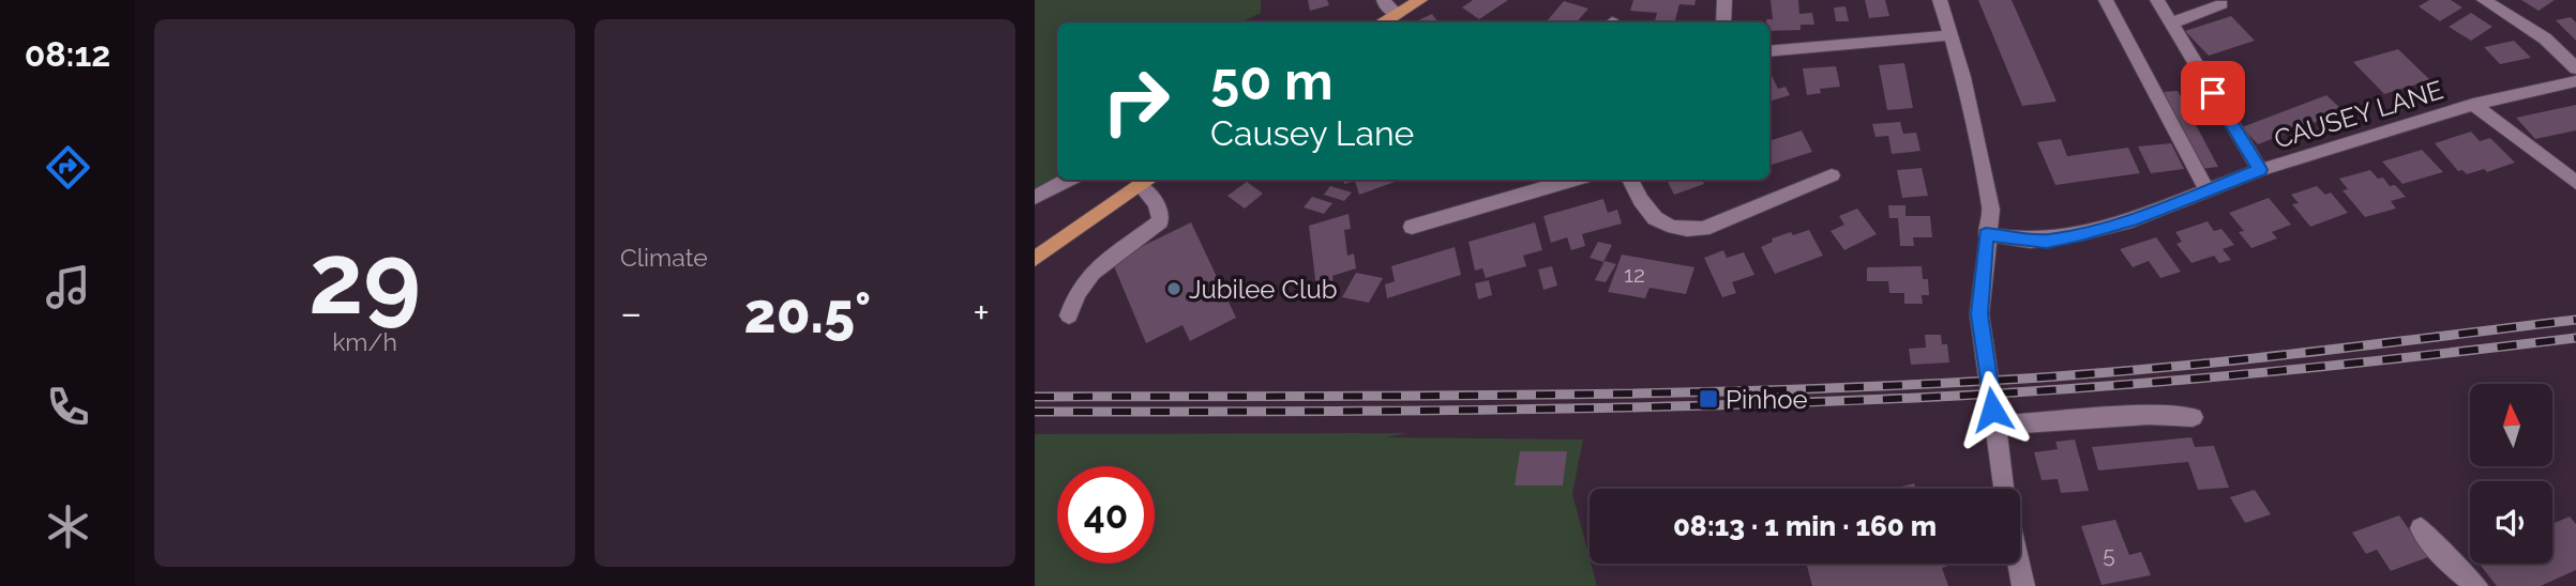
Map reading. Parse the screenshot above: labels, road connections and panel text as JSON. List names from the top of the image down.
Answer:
{
  "streets": {
    "street": ["CAUSEY LANE"]
  },
  "places": {
    "other": ["Jubilee Club"],
    "transit": ["Pinhoe"]
  },
  "house_numbers": ["12", "5"],
  "north": "top",
  "page": {
    "tabs": "08:12",
    "tile": [
      ["29", "km/h"],
      "Climate"
    ],
    "turn": ["50 m", "Causey Lane"],
    "heat": ["−", "20.5°", "+"],
    "limit": "40",
    "trip": "08:13 · 1 min · 160 m"
  }
}
